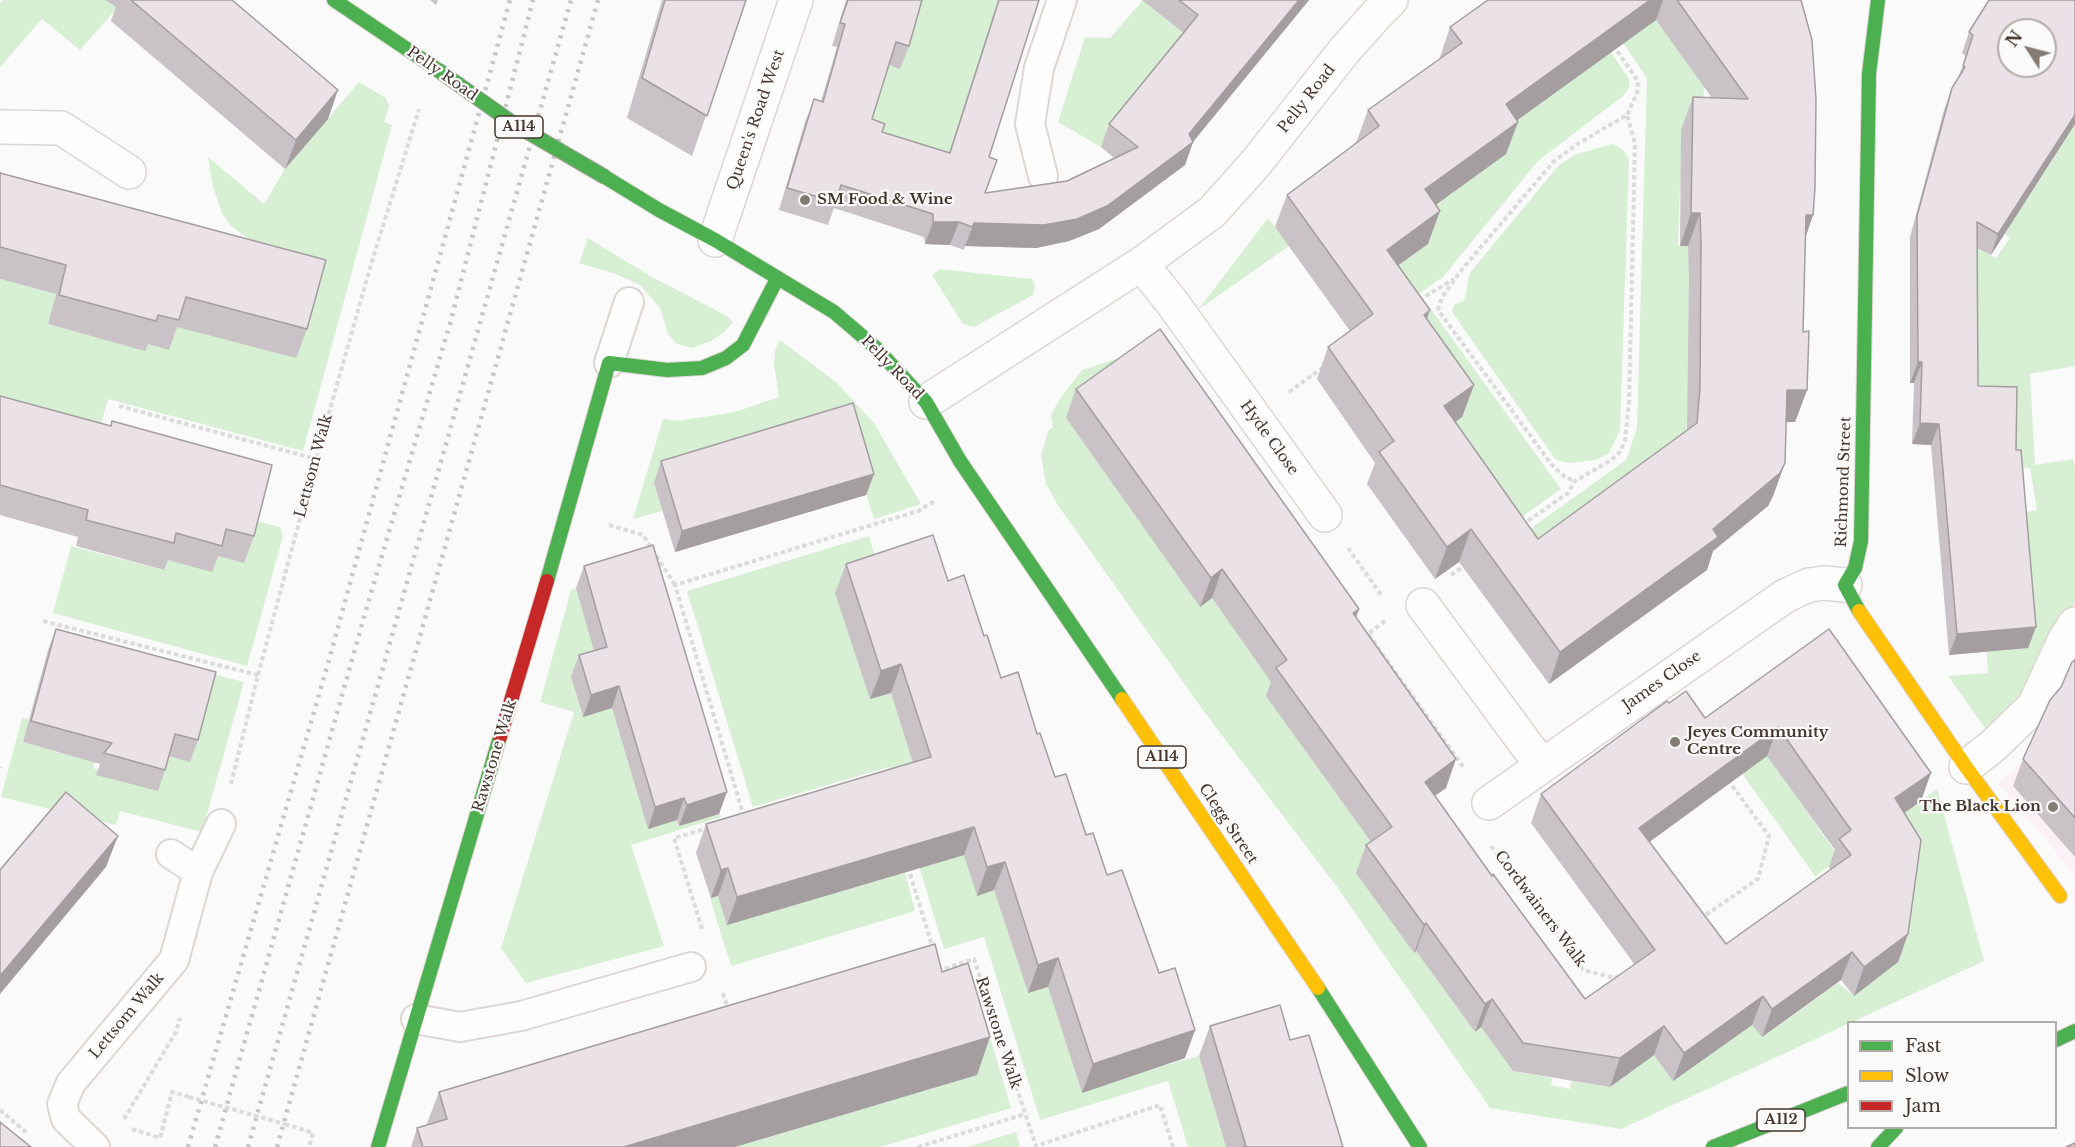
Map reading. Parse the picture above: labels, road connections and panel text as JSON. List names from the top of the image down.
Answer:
{
  "streets": {
    "street": [
      "Pelly Road",
      "Queen's Road West",
      "A114",
      "Hyde Close",
      "Richmond Street",
      "James Close",
      "Rawstone Walk",
      "Clegg Street",
      "A112"
    ],
    "lane": ["Lettsom Walk"],
    "path": ["Cordwainers Walk"]
  },
  "crossings": [
    ["Pelly Road", "Queen's Road West"],
    ["Pelly Road", "Hyde Close"],
    ["Pelly Road", "Clegg Street"],
    ["Richmond Street", "James Close"],
    ["James Close", "Cordwainers Walk"]
  ],
  "places": ["SM Food & Wine", "Jeyes Community Centre", "The Black Lion"],
  "legend": ["Fast", "Slow", "Jam"],
  "north": "top left"
}
